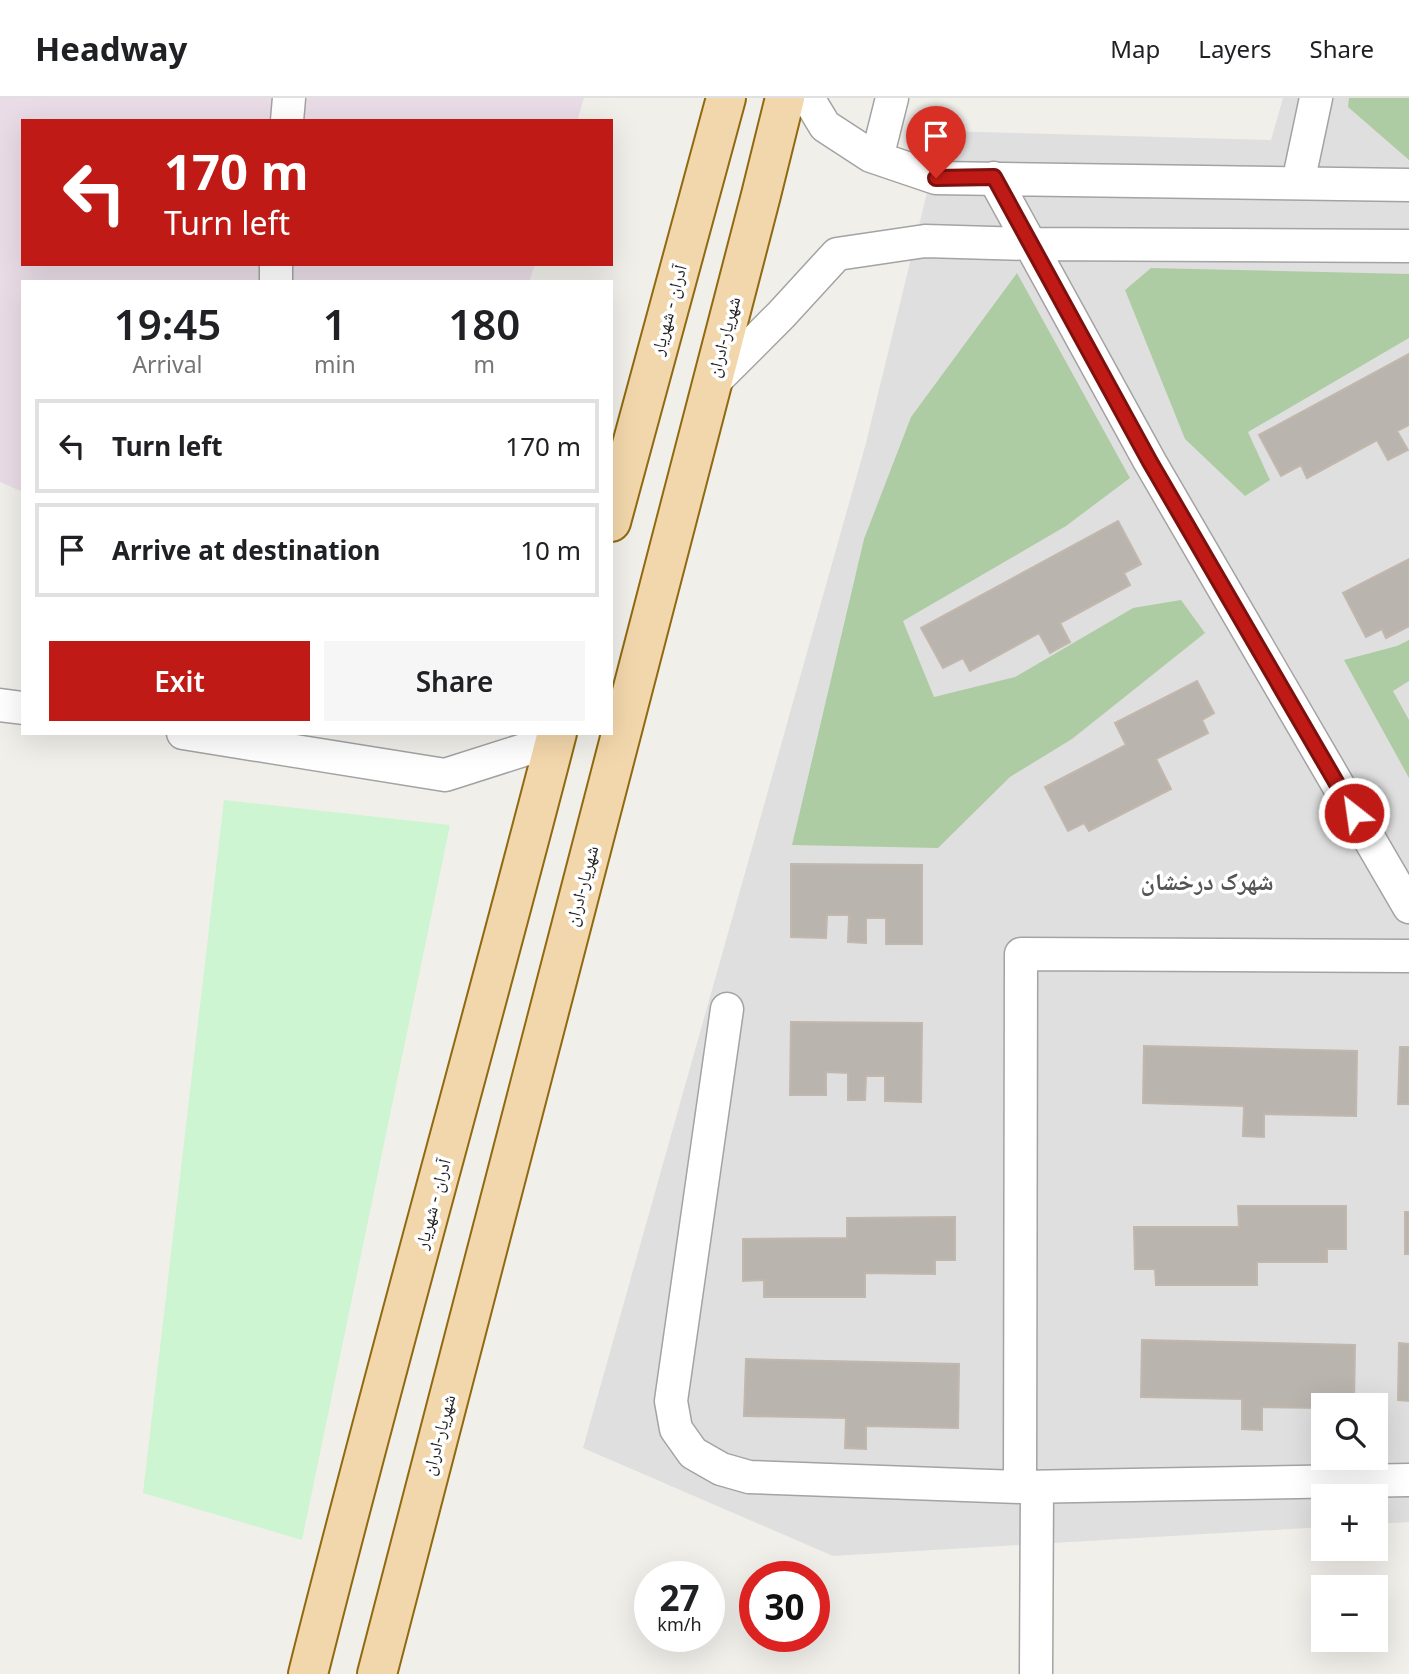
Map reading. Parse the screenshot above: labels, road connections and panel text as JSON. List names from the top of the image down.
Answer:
{
  "streets": {
    "main road": ["آدران - شهریار", "شهریار-ادران"]
  },
  "districts": ["شهرک درخشان"],
  "page": {
    "header": "Headway",
    "nav": ["Map", "Layers", "Share"],
    "turn": ["170 m", "Turn left"],
    "eta": [
      "19:45",
      "Arrival",
      "1",
      "min",
      "180",
      "m"
    ],
    "list": [
      {
        "name": "Turn left",
        "value": "170 m"
      },
      {
        "name": "Arrive at destination",
        "value": "10 m"
      }
    ],
    "buttons": ["Exit", "Share"],
    "map_buttons": ["+", "−"],
    "speed": "27 km/h",
    "limit": "30"
  }
}
